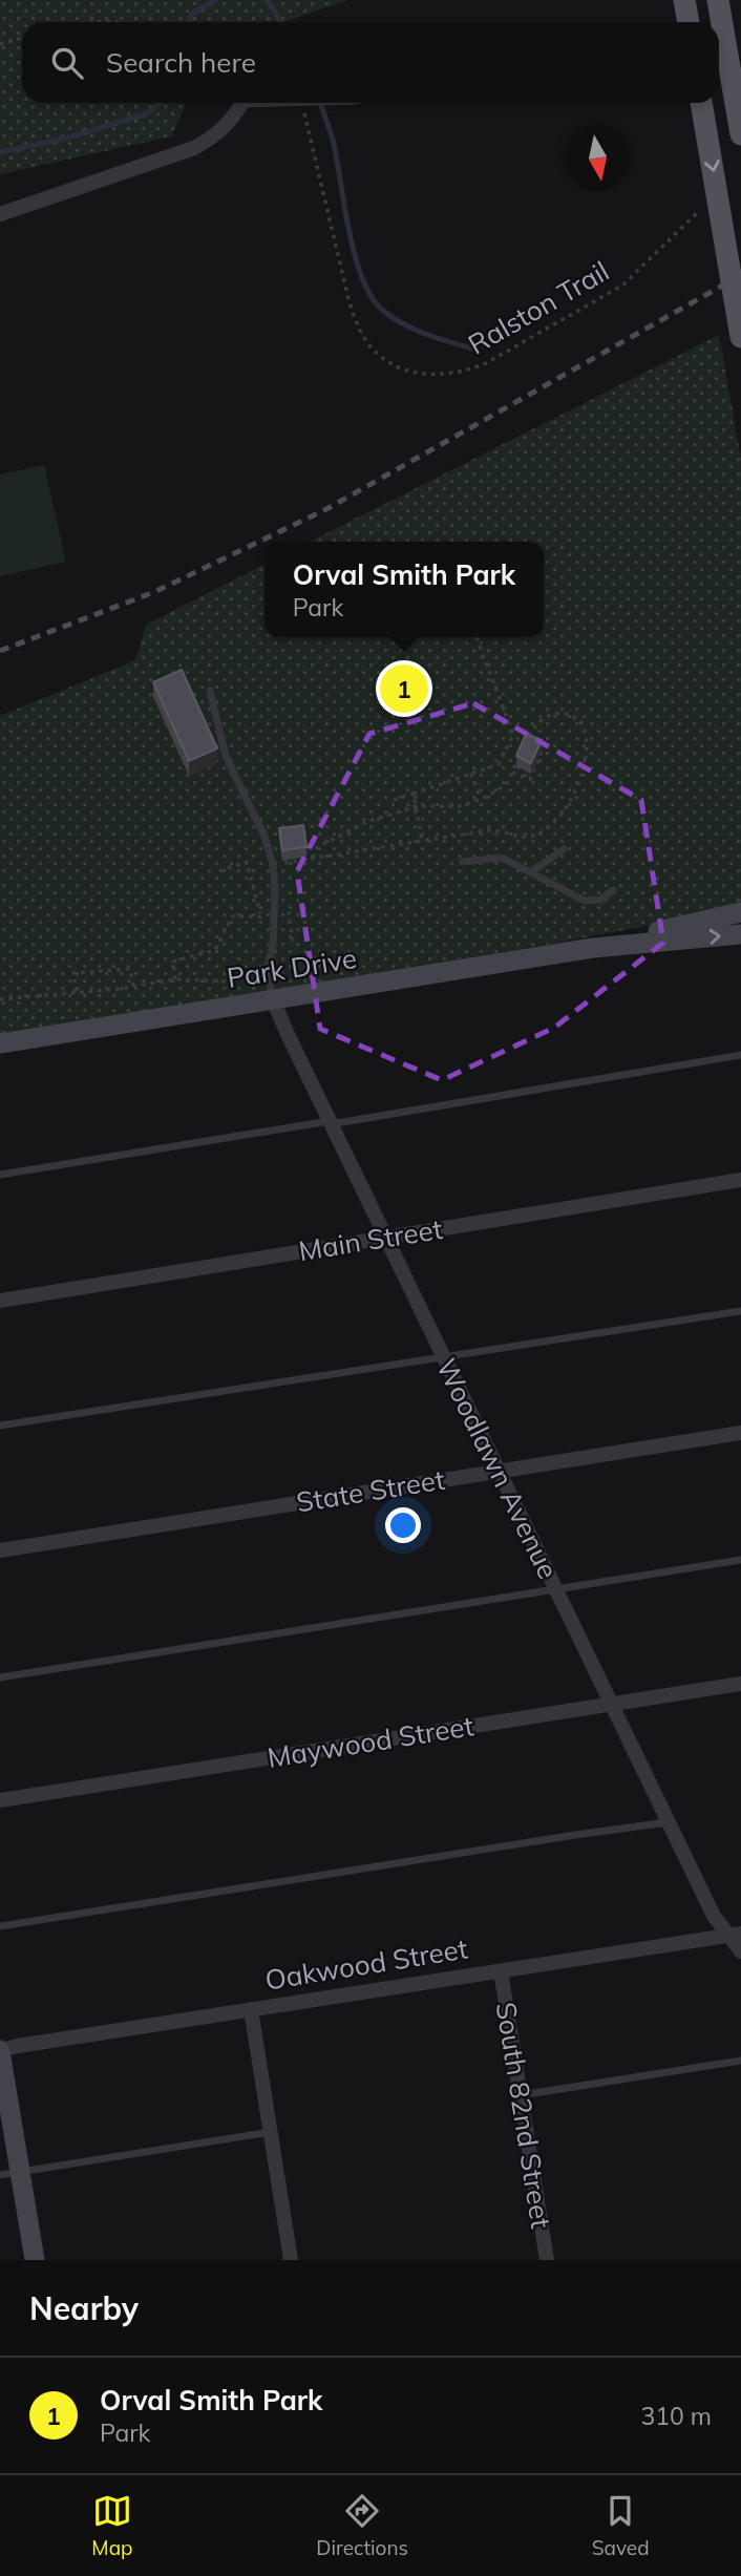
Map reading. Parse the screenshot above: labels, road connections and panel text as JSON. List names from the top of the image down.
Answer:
{
  "streets": {
    "street": [
      "Park Drive",
      "Main Street",
      "Woodlawn Avenue",
      "State Street",
      "Maywood Street",
      "Oakwood Street",
      "South 82nd Street"
    ],
    "path": ["Ralston Trail"]
  },
  "crossings": [
    ["Park Drive", "Woodlawn Avenue"],
    ["Main Street", "Woodlawn Avenue"],
    ["Woodlawn Avenue", "State Street"],
    ["Woodlawn Avenue", "Maywood Street"],
    ["Woodlawn Avenue", "Oakwood Street"],
    ["Oakwood Street", "South 82nd Street"]
  ],
  "north": "bottom",
  "page": {
    "search": "Search here",
    "popup": ["Orval Smith Park", "Park"],
    "pins": "1",
    "heading": "Nearby",
    "list": [
      {
        "mark": "1",
        "name": "Orval Smith Park",
        "note": "Park",
        "value": "310 m"
      }
    ],
    "nav": ["Map", "Directions", "Saved"]
  }
}
